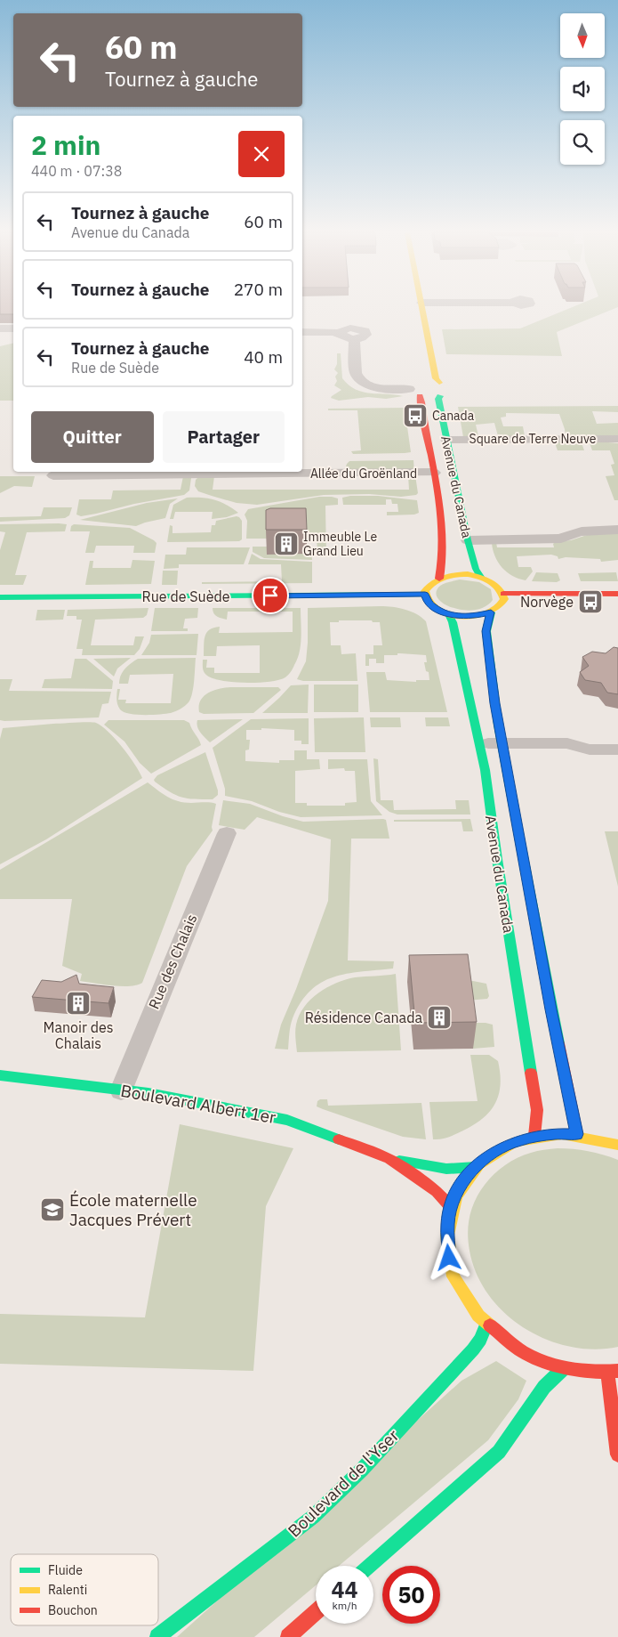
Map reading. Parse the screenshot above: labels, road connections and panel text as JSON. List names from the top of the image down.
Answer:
{
  "streets": {
    "street": [
      "Square de Terre Neuve",
      "Allée du Groënland",
      "Avenue du Canada",
      "Rue de Suède",
      "Rue des Chalais",
      "Boulevard Albert 1er",
      "Boulevard de l'Yser"
    ]
  },
  "crossings": [
    ["Square de Terre Neuve", "Avenue du Canada"],
    ["Allée du Groënland", "Avenue du Canada"],
    ["Rue des Chalais", "Boulevard Albert 1er"]
  ],
  "places": {
    "bus stop": ["Canada", "Norvège"],
    "building": ["Immeuble Le Grand Lieu", "Manoir des Chalais", "Résidence Canada"],
    "school or university": ["École maternelle Jacques Prévert"]
  },
  "legend": ["Fluide", "Ralenti", "Bouchon"],
  "north": "bottom",
  "page": {
    "turn": ["60 m", "Tournez à gauche"],
    "heading": ["2 min", "440 m · 07:38"],
    "list": [
      {
        "name": "Tournez à gauche",
        "note": "Avenue du Canada",
        "value": "60 m"
      },
      {
        "name": "Tournez à gauche",
        "value": "270 m"
      },
      {
        "name": "Tournez à gauche",
        "note": "Rue de Suède",
        "value": "40 m"
      }
    ],
    "buttons": ["Quitter", "Partager"],
    "speed": "44 km/h",
    "limit": "50"
  }
}
